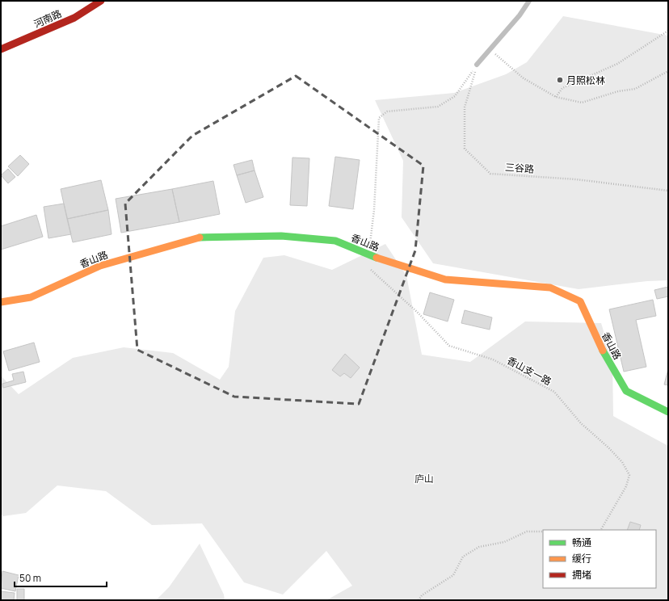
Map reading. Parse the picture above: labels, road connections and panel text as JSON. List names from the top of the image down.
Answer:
{
  "streets": {
    "street": ["河南路", "香山路"],
    "path": ["三谷路", "香山支一路"]
  },
  "crossings": [
    ["三谷路", "香山支一路"],
    ["香山路", "香山支一路"]
  ],
  "parks": ["庐山"],
  "places": ["月照松林"],
  "legend": ["畅通", "缓行", "拥堵"],
  "scale_bar": "50 m"
}
